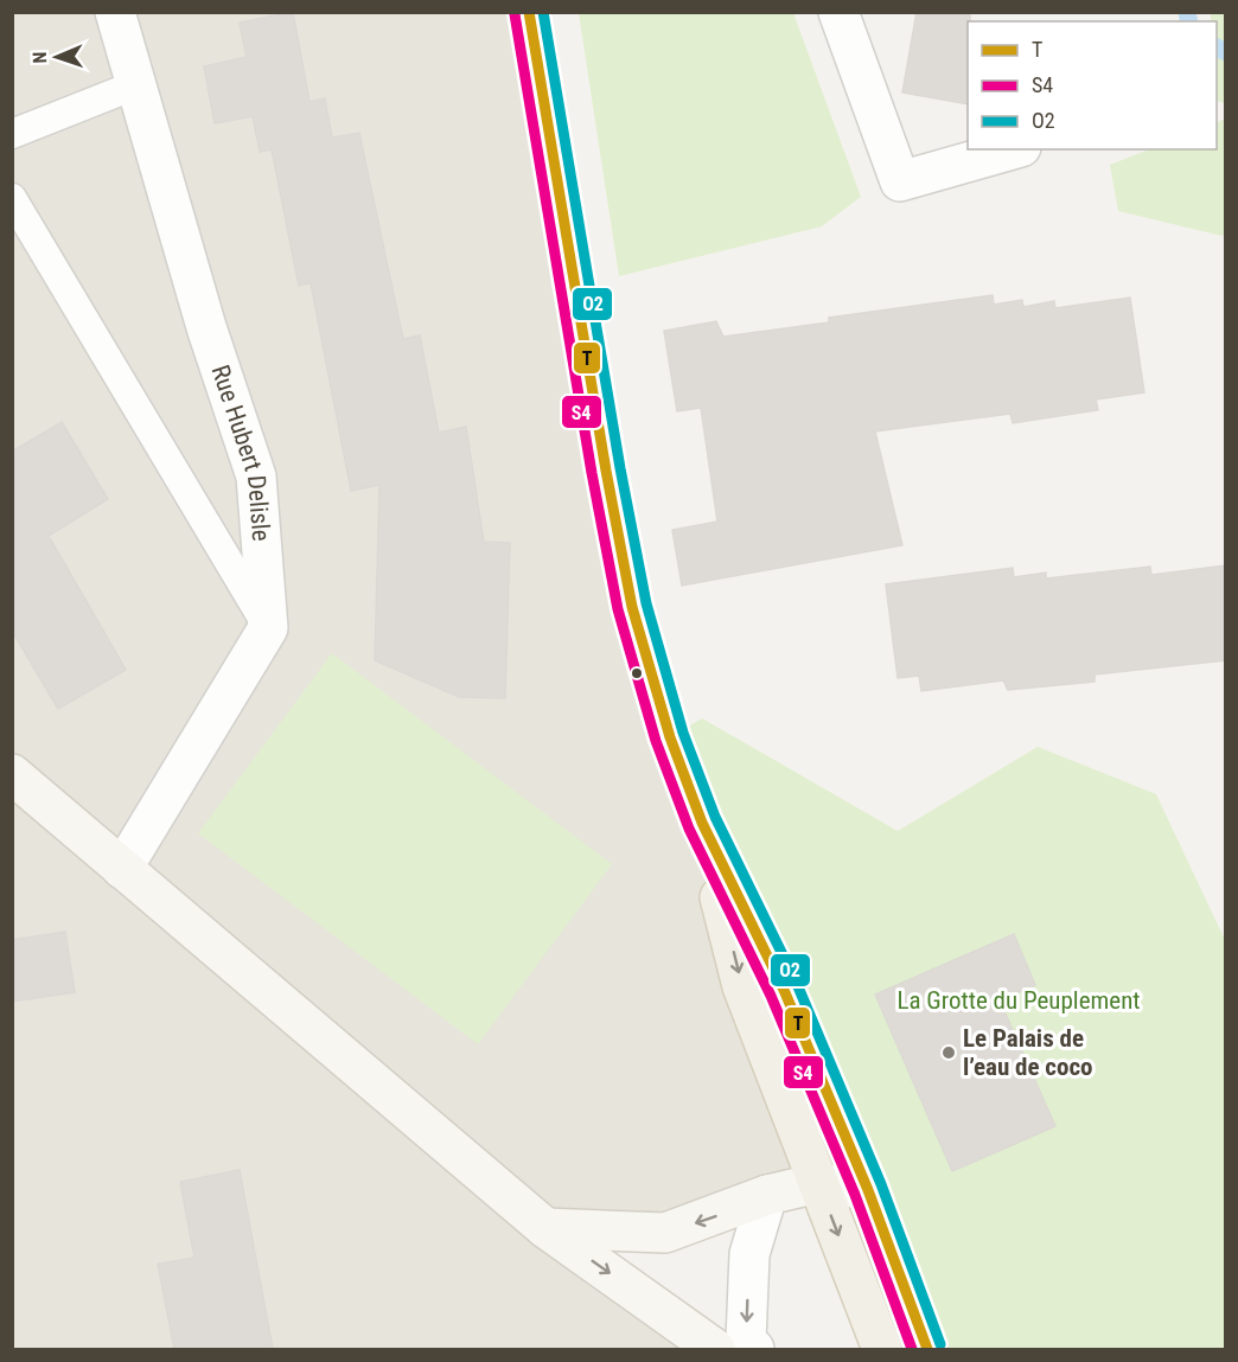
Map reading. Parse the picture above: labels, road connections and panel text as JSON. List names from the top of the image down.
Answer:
{
  "streets": {
    "street": ["Rue Hubert Delisle"]
  },
  "parks": ["La Grotte du Peuplement"],
  "places": ["Le Palais de l’eau de coco"],
  "lines": ["transit line T", "transit line O2", "transit line S4"],
  "legend": ["T", "S4", "O2"],
  "north": "left"
}
